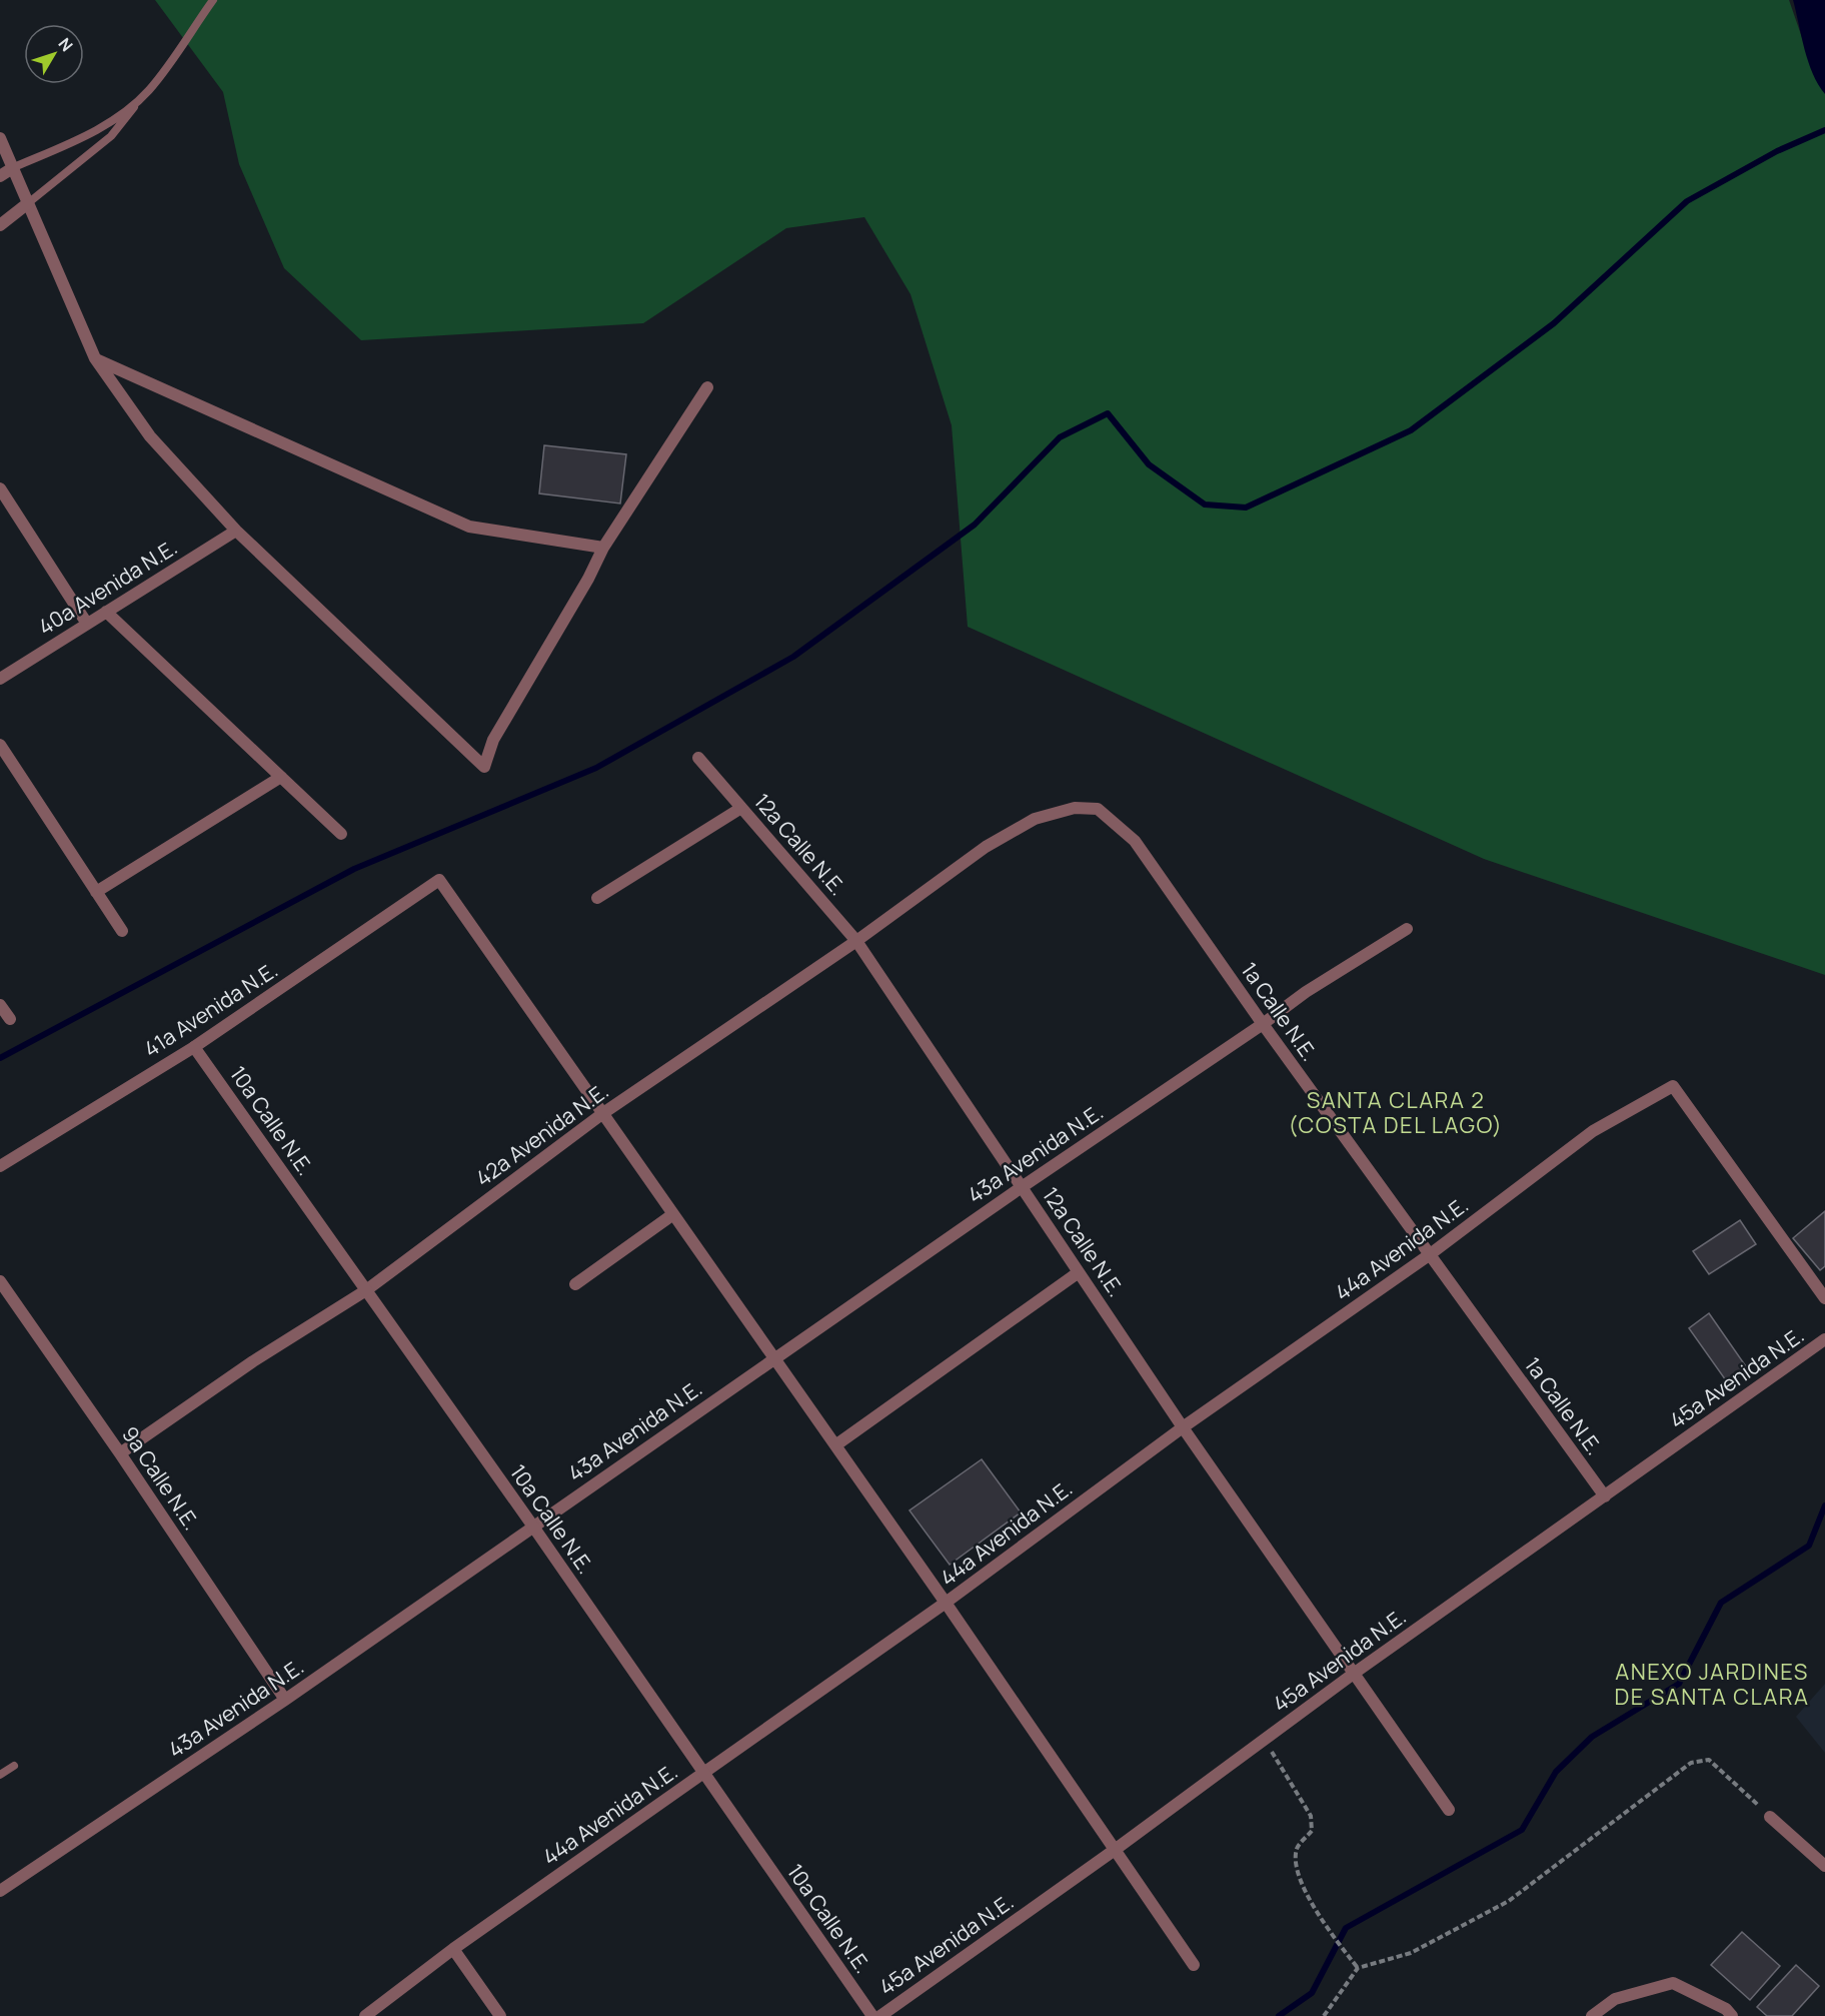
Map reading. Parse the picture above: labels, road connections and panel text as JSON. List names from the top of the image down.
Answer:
{
  "streets": {
    "street": [
      "40a Avenida N.E.",
      "12a Calle N.E.",
      "41a Avenida N.E.",
      "1a Calle N.E.",
      "10a Calle N.E.",
      "42a Avenida N.E.",
      "43a Avenida N.E.",
      "44a Avenida N.E.",
      "45a Avenida N.E.",
      "9a Calle N.E."
    ]
  },
  "crossings": [
    ["12a Calle N.E.", "42a Avenida N.E."],
    ["12a Calle N.E.", "43a Avenida N.E."],
    ["12a Calle N.E.", "44a Avenida N.E."],
    ["12a Calle N.E.", "45a Avenida N.E."],
    ["41a Avenida N.E.", "10a Calle N.E."],
    ["41a Avenida N.E.", "42a Avenida N.E."],
    ["1a Calle N.E.", "42a Avenida N.E."],
    ["1a Calle N.E.", "43a Avenida N.E."],
    ["1a Calle N.E.", "44a Avenida N.E."],
    ["1a Calle N.E.", "45a Avenida N.E."],
    ["10a Calle N.E.", "42a Avenida N.E."],
    ["10a Calle N.E.", "43a Avenida N.E."],
    ["10a Calle N.E.", "44a Avenida N.E."],
    ["42a Avenida N.E.", "9a Calle N.E."],
    ["43a Avenida N.E.", "9a Calle N.E."]
  ],
  "districts": ["SANTA CLARA 2 (COSTA DEL LAGO)", "ANEXO JARDINES DE SANTA CLARA"],
  "north": "top right"
}
